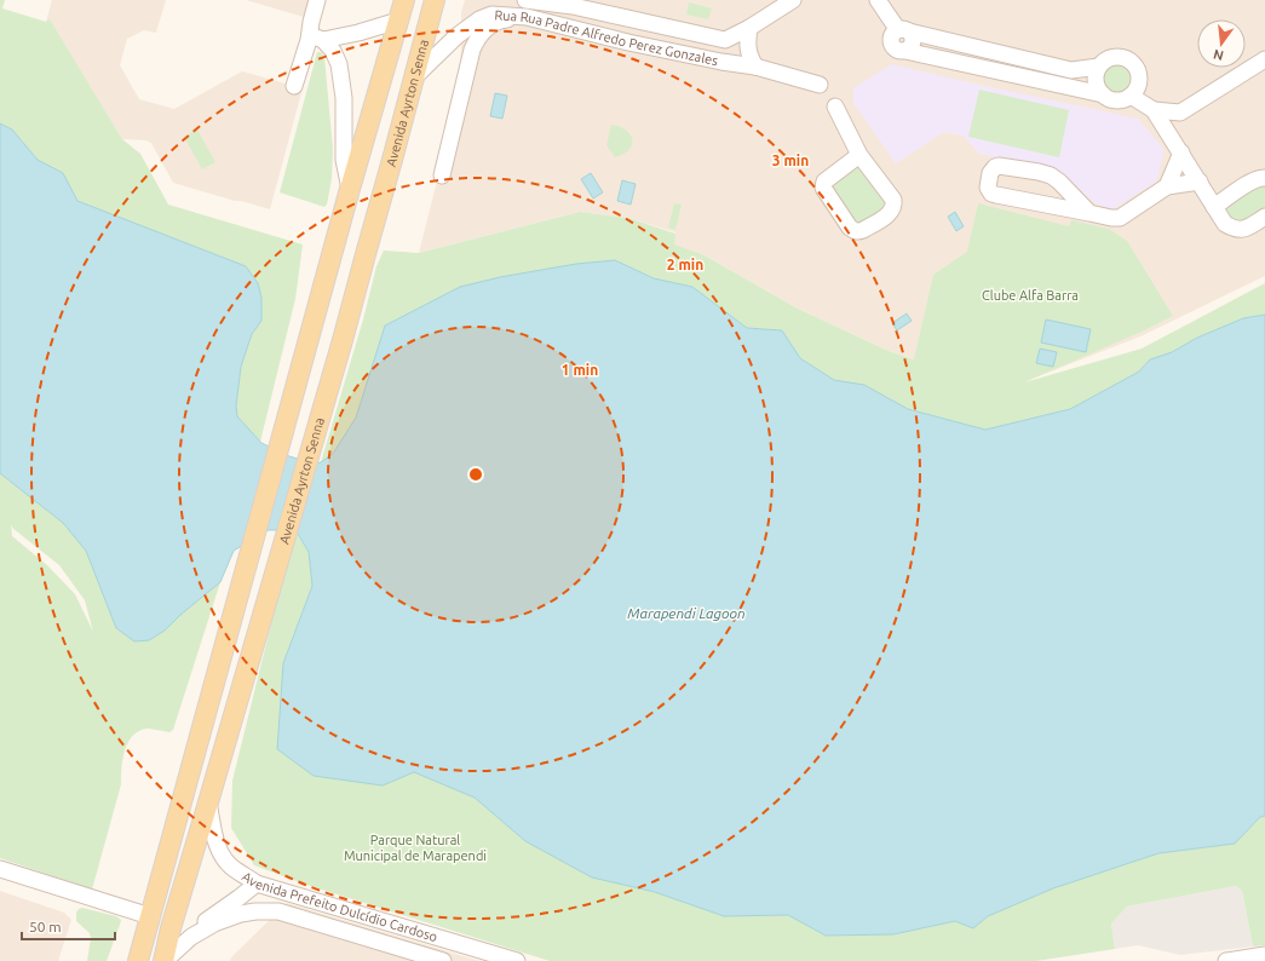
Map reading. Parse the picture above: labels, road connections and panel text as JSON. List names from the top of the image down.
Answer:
{
  "streets": {
    "main road": ["Avenida Ayrton Senna"],
    "street": ["Rua Rua Padre Alfredo Perez Gonzales", "Avenida Prefeito Dulcídio Cardoso"]
  },
  "crossings": [
    ["Rua Rua Padre Alfredo Perez Gonzales", "Avenida Ayrton Senna"],
    ["Avenida Ayrton Senna", "Avenida Prefeito Dulcídio Cardoso"]
  ],
  "water": ["Marapendi Lagoon"],
  "parks": ["Clube Alfa Barra", "Parque Natural Municipal de Marapendi"],
  "scale_bar": "50 m",
  "north": "bottom",
  "rings": ["3 min", "2 min", "1 min"]
}
